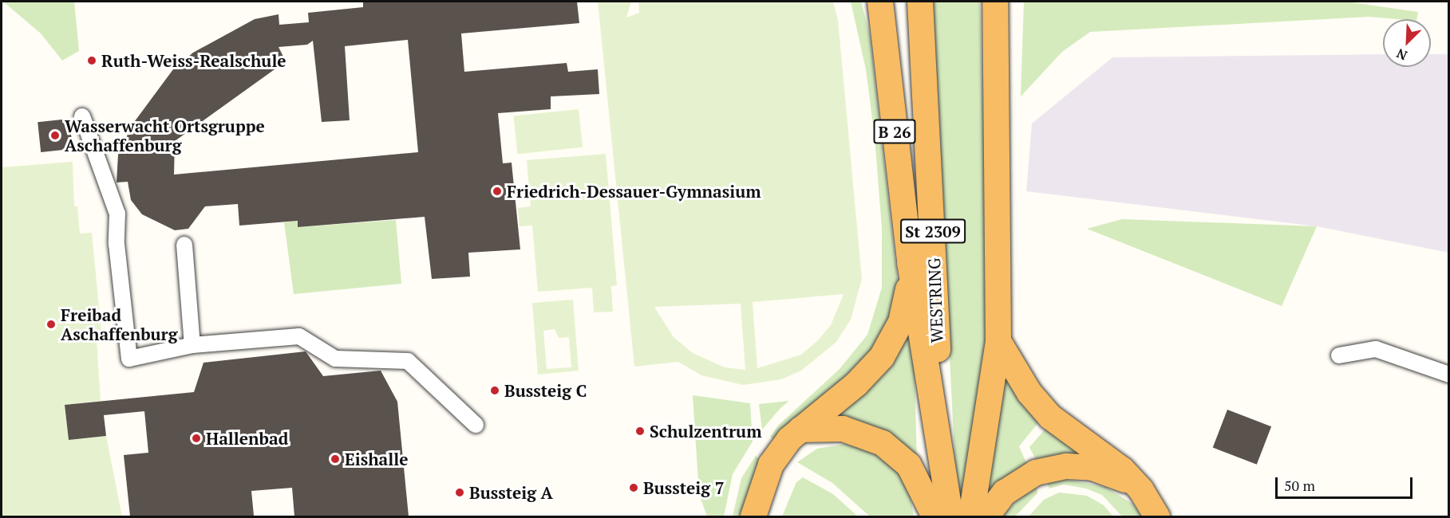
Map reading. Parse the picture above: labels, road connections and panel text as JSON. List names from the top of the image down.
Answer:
{
  "streets": {
    "highway": ["B 26", "St 2309", "WESTRING"]
  },
  "crossings": [
    ["B 26", "WESTRING"]
  ],
  "places": [
    "Ruth-Weiss-Realschule",
    "Wasserwacht Ortsgruppe Aschaffenburg",
    "Friedrich-Dessauer-Gymnasium",
    "Freibad Aschaffenburg",
    "Bussteig C",
    "Schulzentrum",
    "Hallenbad",
    "Eishalle",
    "Bussteig 7",
    "Bussteig A"
  ],
  "scale_bar": "50 m",
  "north": "bottom left"
}
